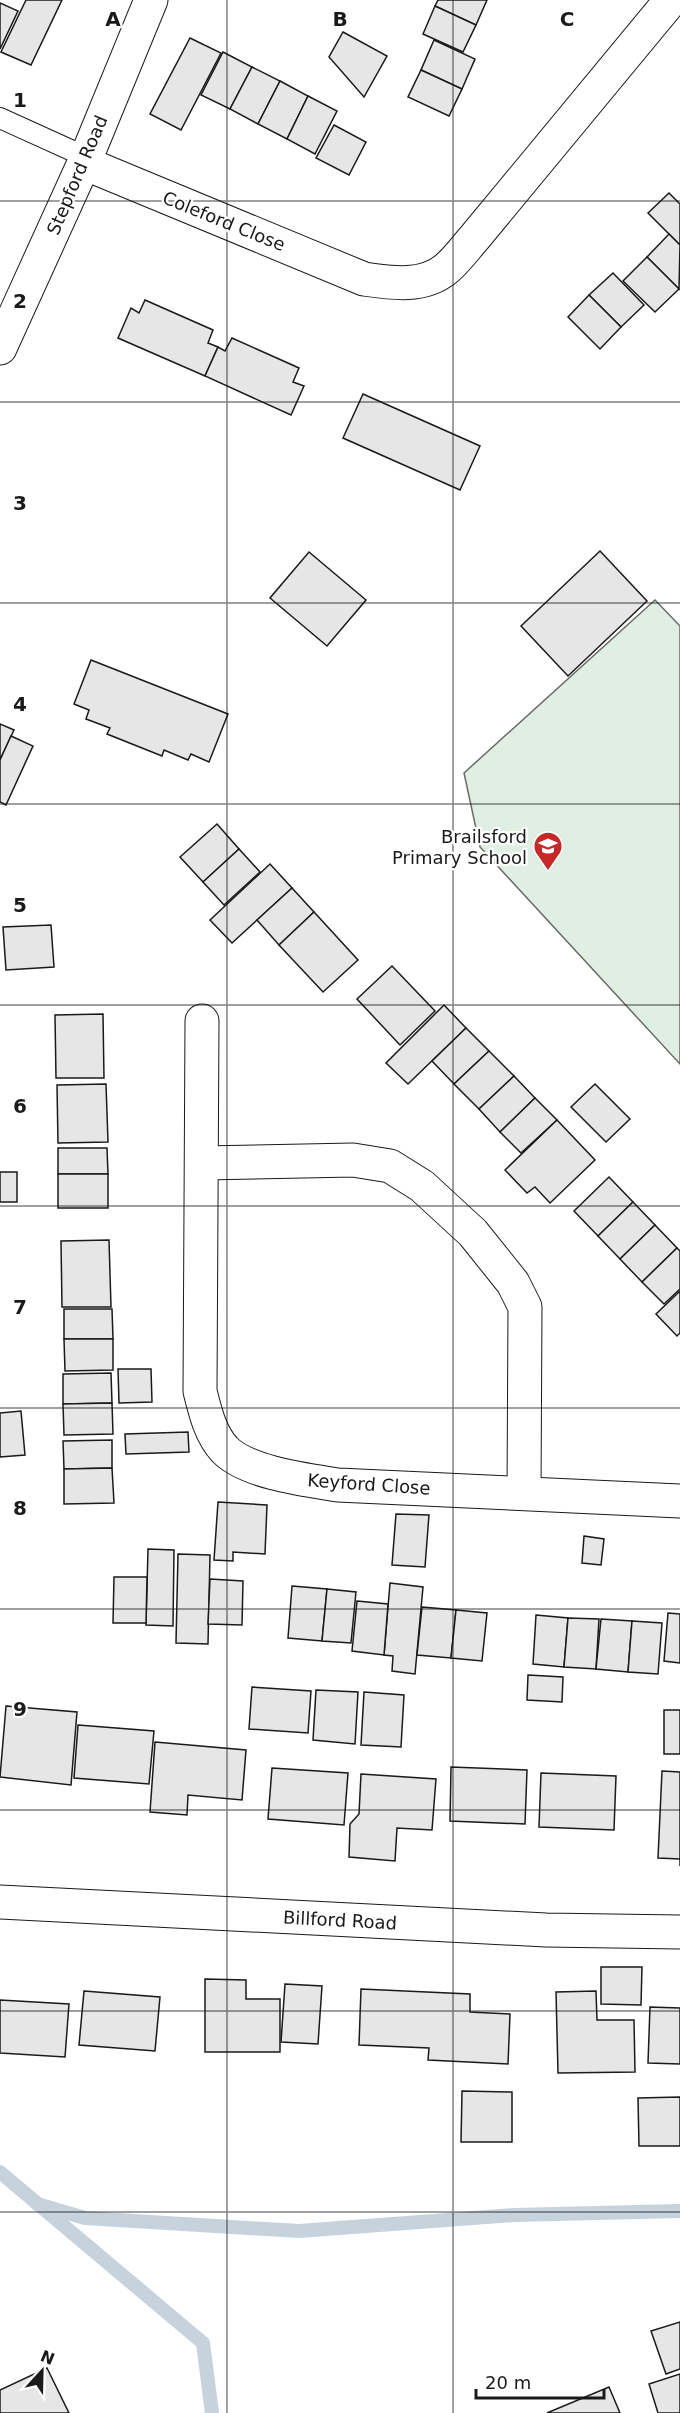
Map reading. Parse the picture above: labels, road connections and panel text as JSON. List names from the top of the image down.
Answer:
{
  "streets": {
    "street": [
      "Stepford Road",
      "Coleford Close",
      "Keyford Close",
      "Billford Road"
    ]
  },
  "crossings": [
    ["Stepford Road", "Coleford Close"]
  ],
  "places": {
    "school or university": ["Brailsford Primary School"]
  },
  "scale_bar": "20 m",
  "north": "top",
  "grid": {
    "columns": ["A", "B", "C"],
    "rows": [
      "1",
      "2",
      "3",
      "4",
      "5",
      "6",
      "7",
      "8",
      "9"
    ]
  }
}
